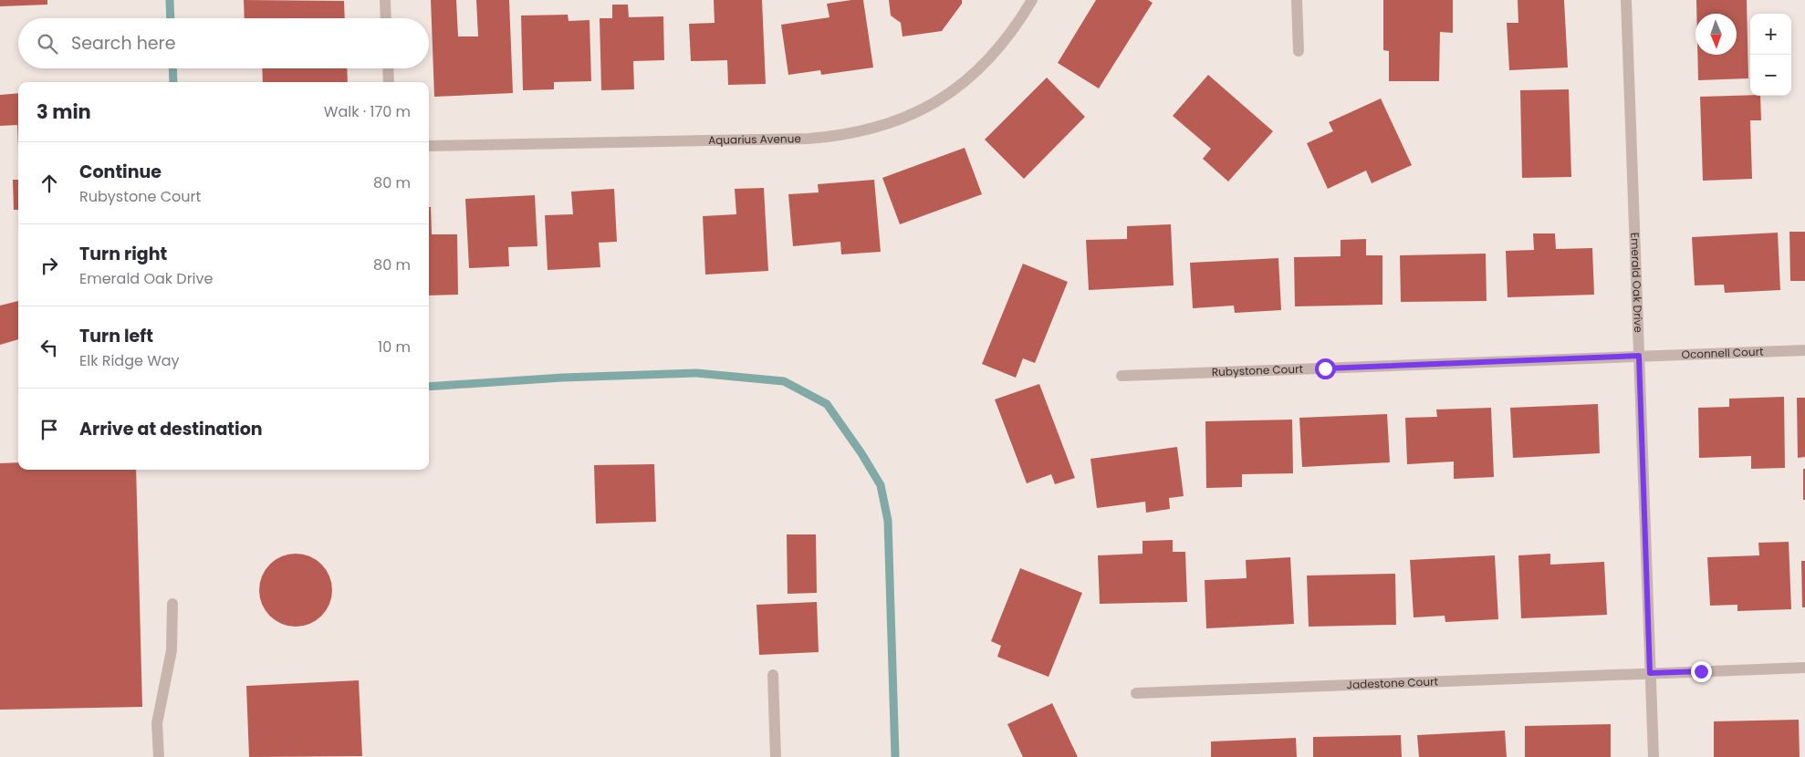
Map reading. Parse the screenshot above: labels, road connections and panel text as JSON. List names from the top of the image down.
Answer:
{
  "streets": {
    "street": [
      "Aquarius Avenue",
      "Emerald Oak Drive",
      "Oconnell Court",
      "Rubystone Court",
      "Jadestone Court"
    ]
  },
  "crossings": [
    ["Emerald Oak Drive", "Oconnell Court"],
    ["Emerald Oak Drive", "Rubystone Court"],
    ["Emerald Oak Drive", "Jadestone Court"],
    ["Oconnell Court", "Rubystone Court"]
  ],
  "north": "bottom",
  "page": {
    "map_buttons": ["+", "−"],
    "search": "Search here",
    "heading": ["3 min", "Walk · 170 m"],
    "list": [
      ["Continue", "Rubystone Court", "80 m"],
      ["Turn right", "Emerald Oak Drive", "80 m"],
      ["Turn left", "Elk Ridge Way", "10 m"],
      "Arrive at destination"
    ]
  }
}
